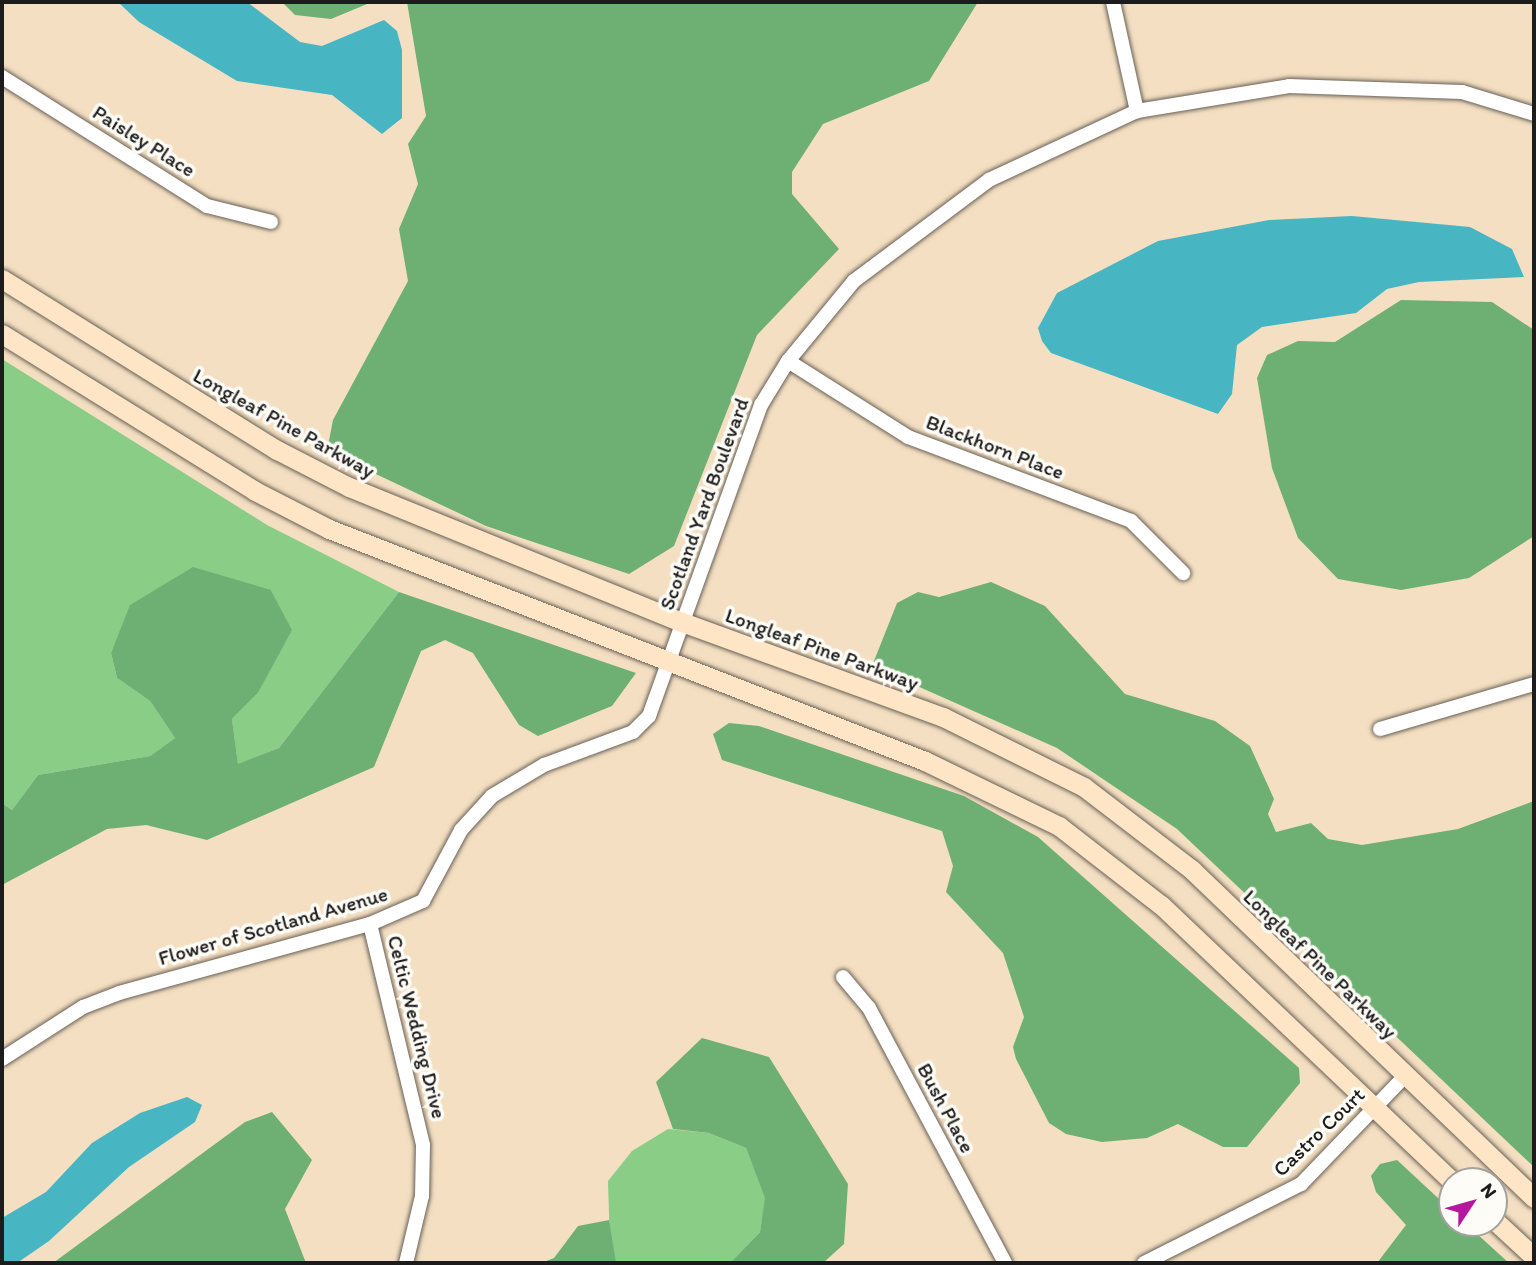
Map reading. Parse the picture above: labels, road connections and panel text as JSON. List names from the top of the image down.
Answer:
{
  "streets": {
    "main road": ["Longleaf Pine Parkway"],
    "street": [
      "Paisley Place",
      "Blackhorn Place",
      "Scotland Yard Boulevard",
      "Flower of Scotland Avenue",
      "Celtic Wedding Drive",
      "Bush Place",
      "Castro Court"
    ]
  },
  "crossings": [
    ["Longleaf Pine Parkway", "Scotland Yard Boulevard"],
    ["Longleaf Pine Parkway", "Castro Court"],
    ["Blackhorn Place", "Scotland Yard Boulevard"],
    ["Scotland Yard Boulevard", "Flower of Scotland Avenue"],
    ["Flower of Scotland Avenue", "Celtic Wedding Drive"]
  ],
  "north": "top right"
}
